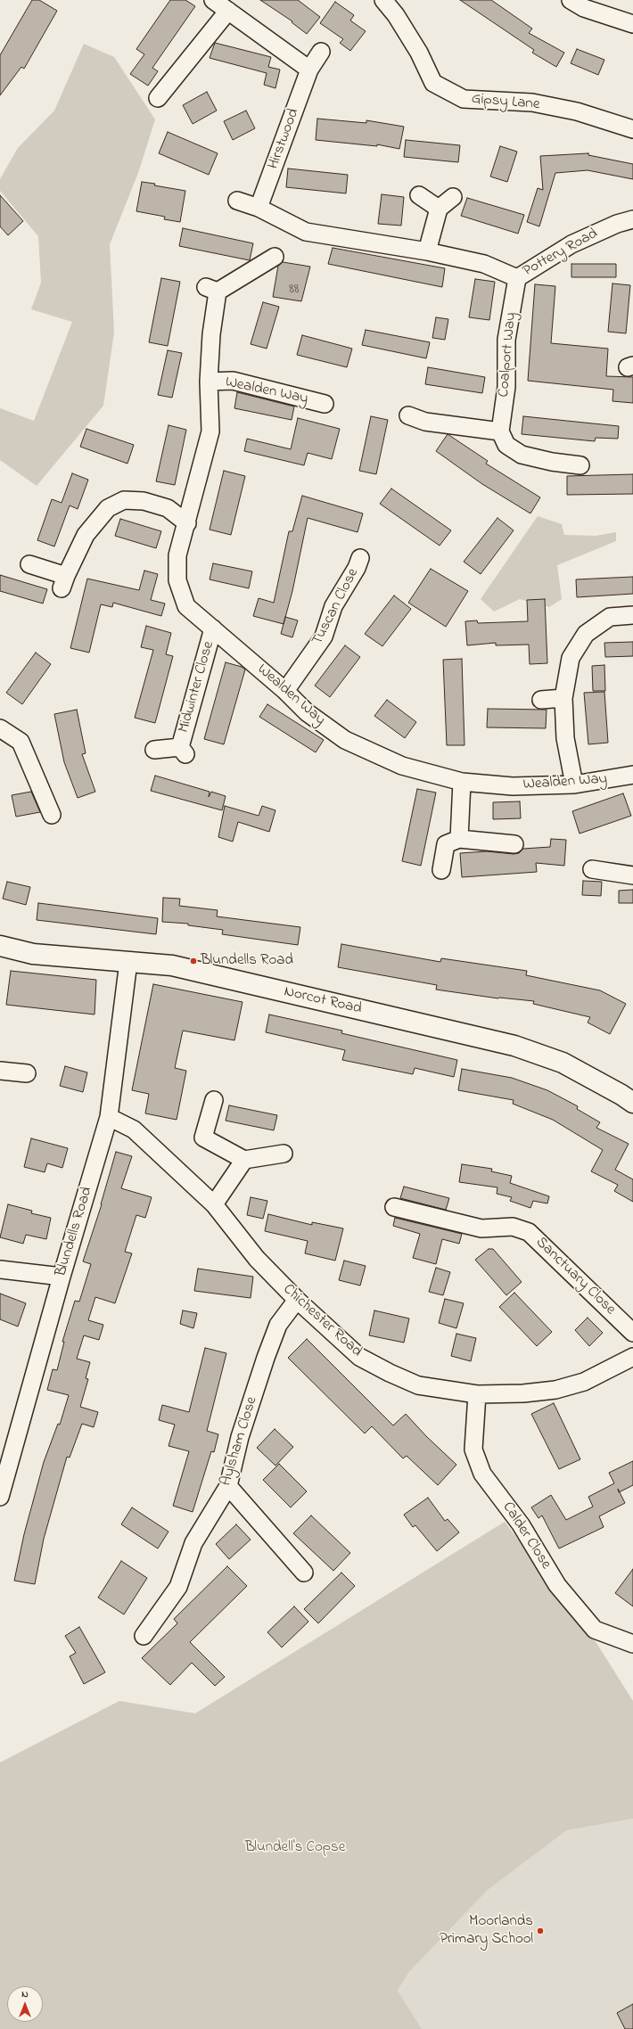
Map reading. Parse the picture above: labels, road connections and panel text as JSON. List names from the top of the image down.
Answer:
{
  "streets": {
    "street": [
      "Gipsy Lane",
      "Hirstwood",
      "Pottery Road",
      "Coalport Way",
      "Wealden Way",
      "Tuscan Close",
      "Midwinter Close",
      "Norcot Road",
      "Blundells Road",
      "Sanctuary Close",
      "Chichester Road",
      "Aylsham Close",
      "Calder Close"
    ]
  },
  "crossings": [
    ["Hirstwood", "Pottery Road"],
    ["Pottery Road", "Coalport Way"],
    ["Wealden Way", "Tuscan Close"],
    ["Wealden Way", "Midwinter Close"],
    ["Norcot Road", "Blundells Road"],
    ["Blundells Road", "Chichester Road"],
    ["Chichester Road", "Aylsham Close"],
    ["Chichester Road", "Calder Close"]
  ],
  "parks": ["Blundell's Copse"],
  "places": ["Blundells Road", "Moorlands Primary School"],
  "house_numbers": ["88"],
  "north": "top"
}
